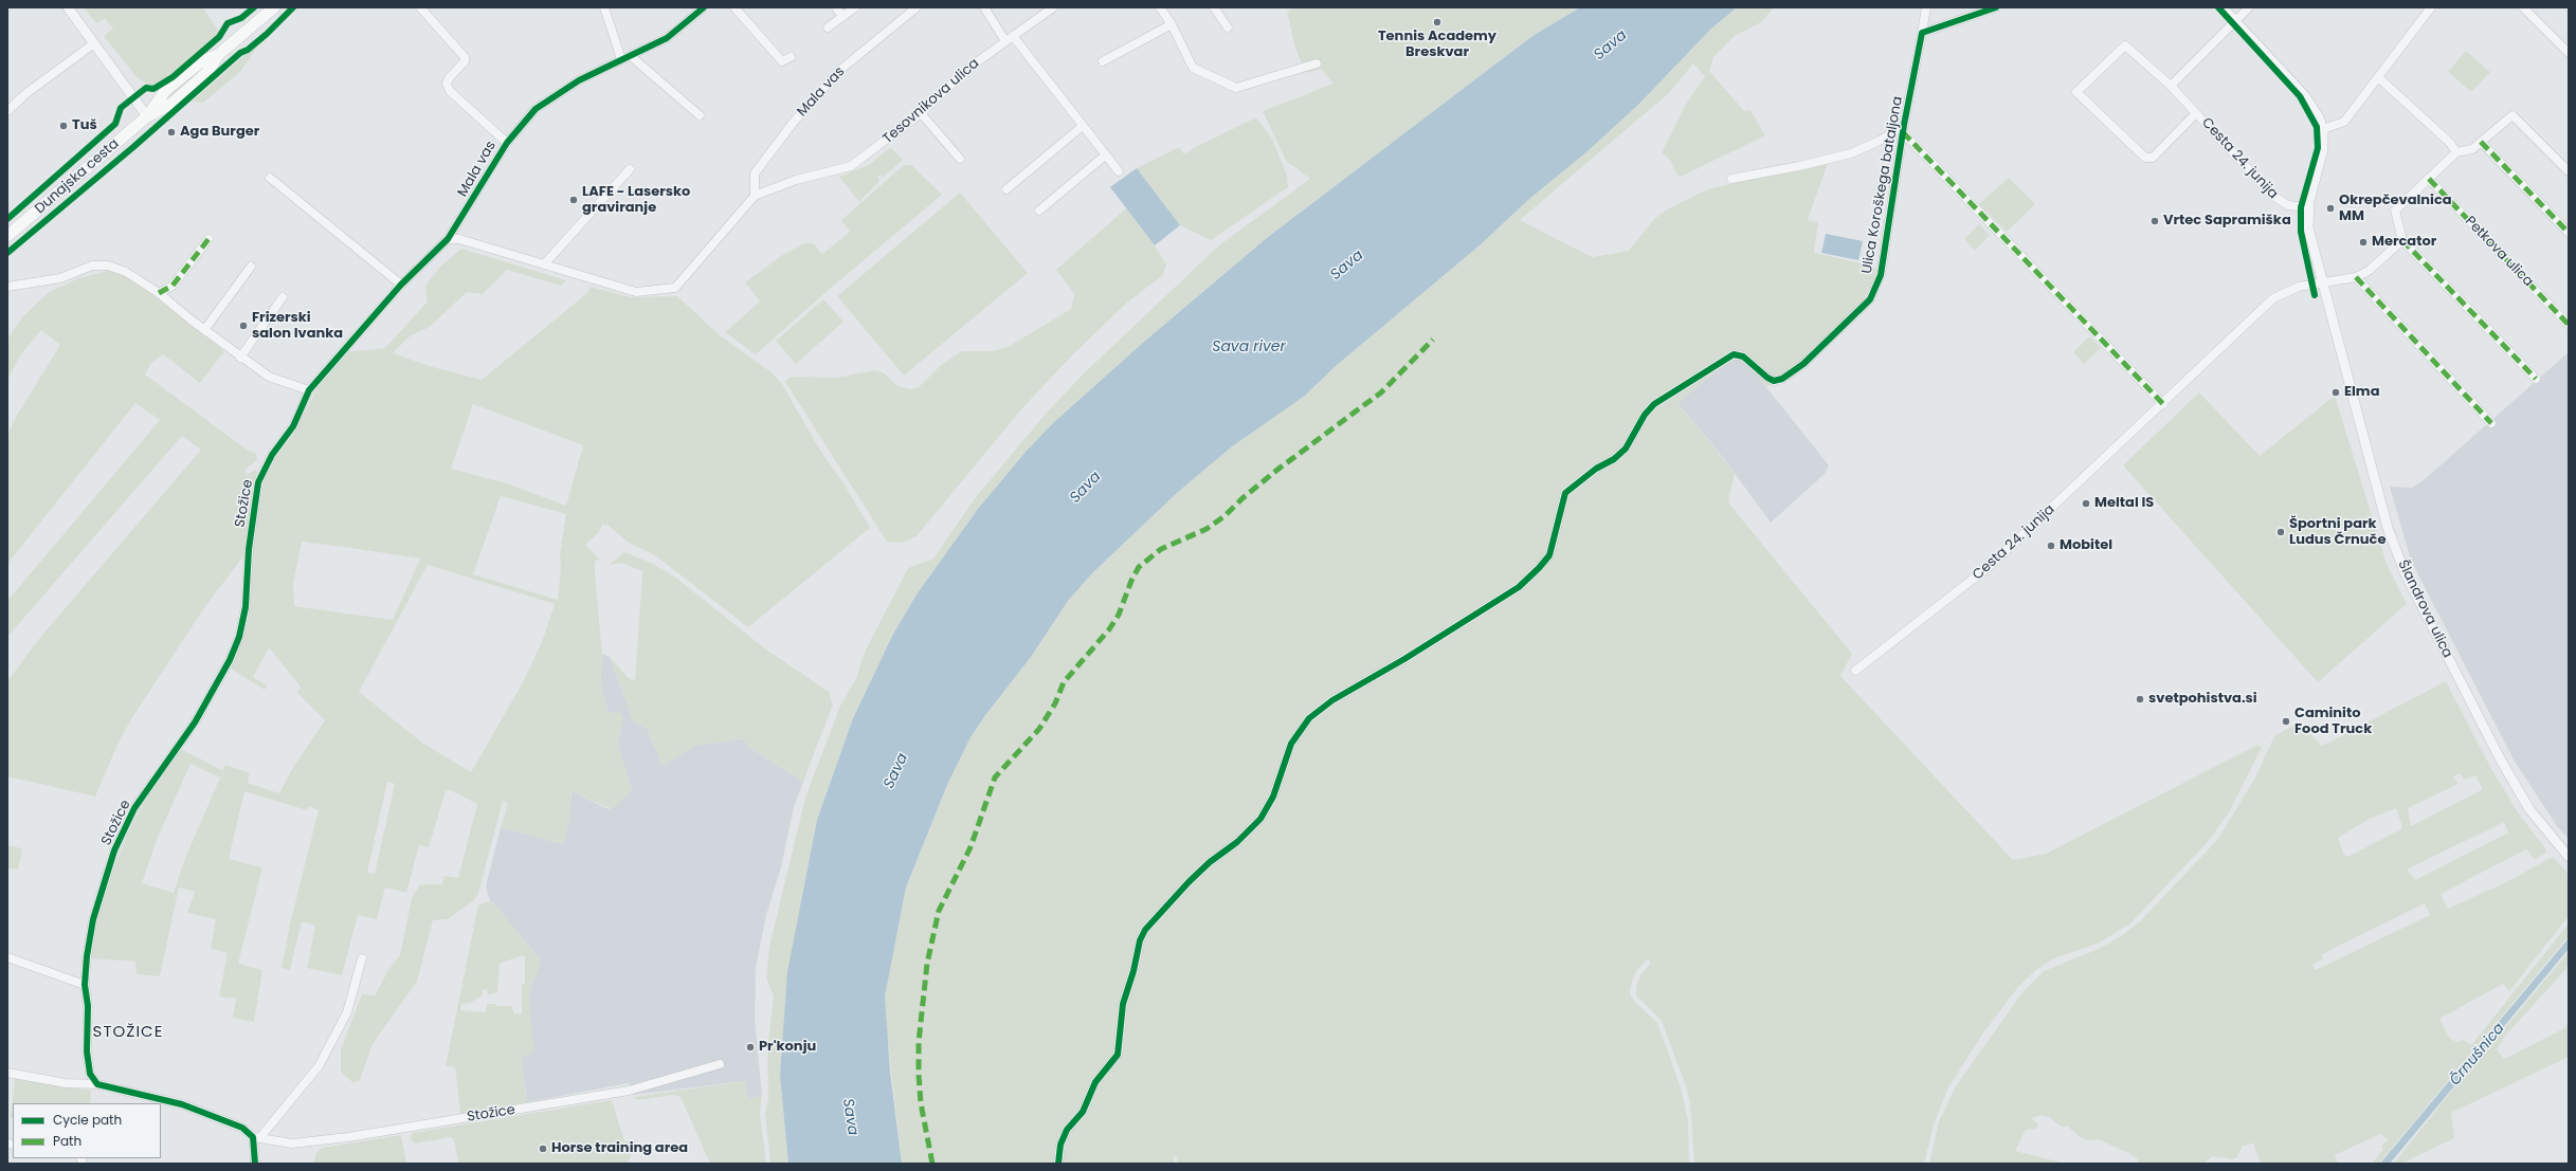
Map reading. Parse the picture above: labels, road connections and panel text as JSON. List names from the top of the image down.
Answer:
{
  "streets": {
    "main road": ["Dunajska cesta"],
    "street": [
      "Mala vas",
      "Tesovnikova ulica",
      "Cesta 24. junija",
      "Ulica Koroškega bataljona",
      "Petkova ulica",
      "Stožice",
      "Šlandrova ulica"
    ]
  },
  "crossings": [
    ["Mala vas", "Tesovnikova ulica"],
    ["Mala vas", "Stožice"],
    ["Cesta 24. junija", "Ulica Koroškega bataljona"],
    ["Cesta 24. junija", "Šlandrova ulica"]
  ],
  "districts": ["STOŽICE"],
  "water": ["Sava", "Sava river", "Črnušnica"],
  "places": [
    "Tennis Academy Breskvar",
    "Tuš",
    "Aga Burger",
    "LAFE - Lasersko graviranje",
    "Okrepčevalnica MM",
    "Vrtec Sapramiška",
    "Mercator",
    "Frizerski salon Ivanka",
    "Elma",
    "Meltal IS",
    "Športni park Ludus Črnuče",
    "Mobitel",
    "svetpohistva.si",
    "Caminito Food Truck",
    "Pr'konju",
    "Horse training area"
  ],
  "legend": ["Cycle path", "Path"]
}
